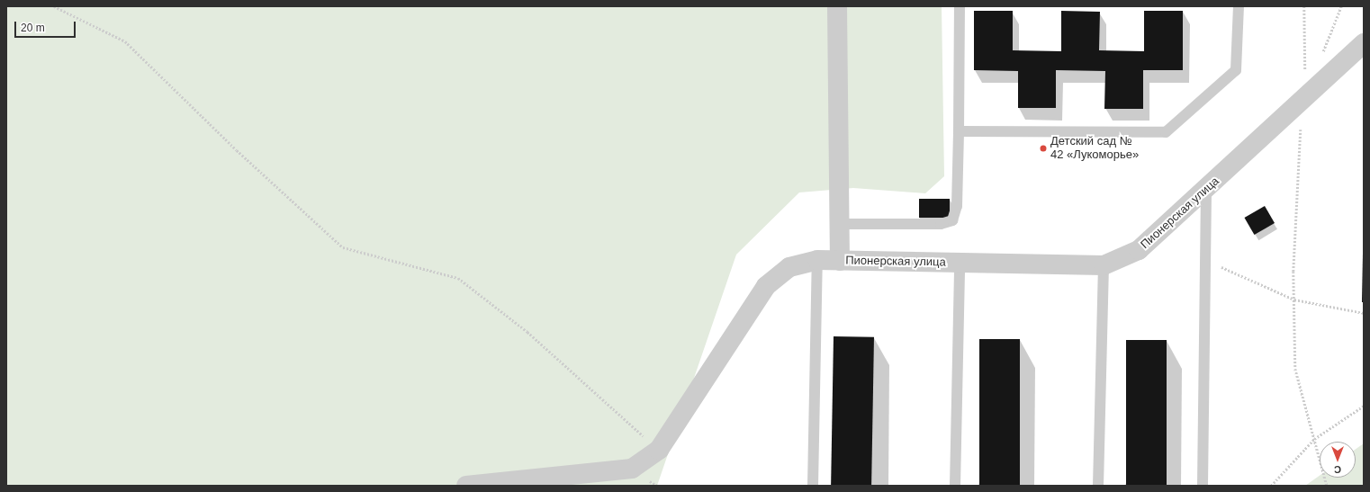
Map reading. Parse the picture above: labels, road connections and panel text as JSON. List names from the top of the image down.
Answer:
{
  "streets": {
    "street": ["Пионерская улица"]
  },
  "places": ["Детский сад № 42 «Лукоморье»"],
  "scale_bar": "20 m",
  "north": "bottom"
}
